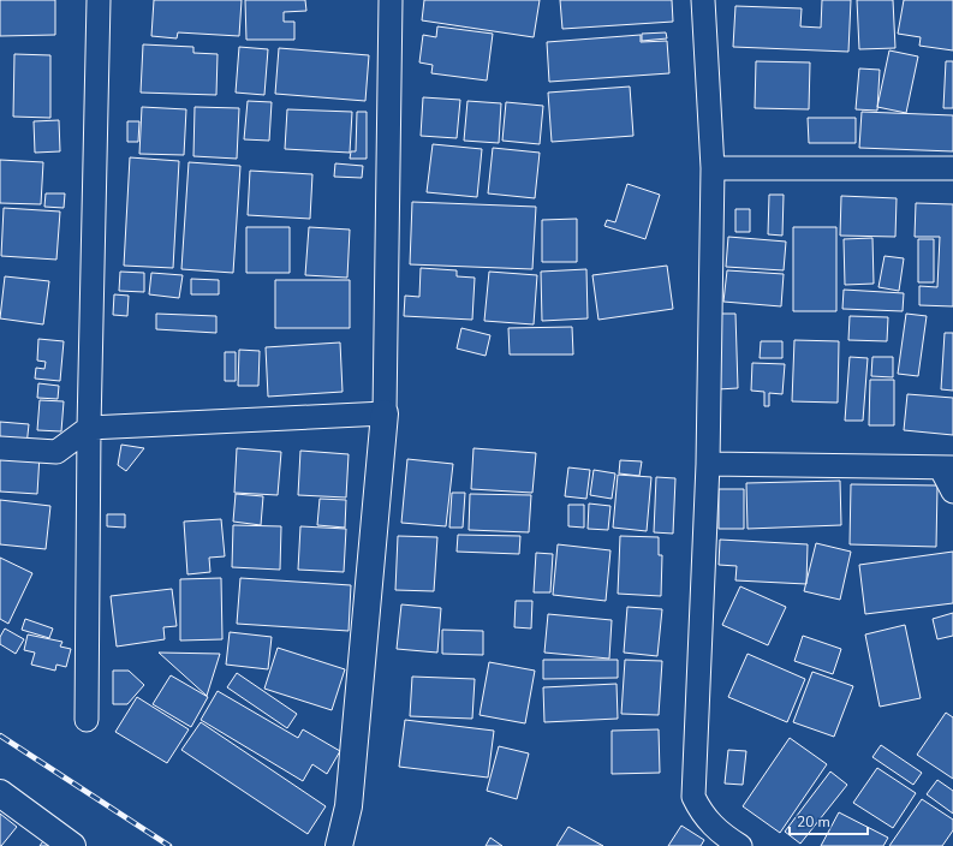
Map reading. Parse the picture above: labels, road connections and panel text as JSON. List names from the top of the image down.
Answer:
{
  "scale_bar": "20 m"
}
